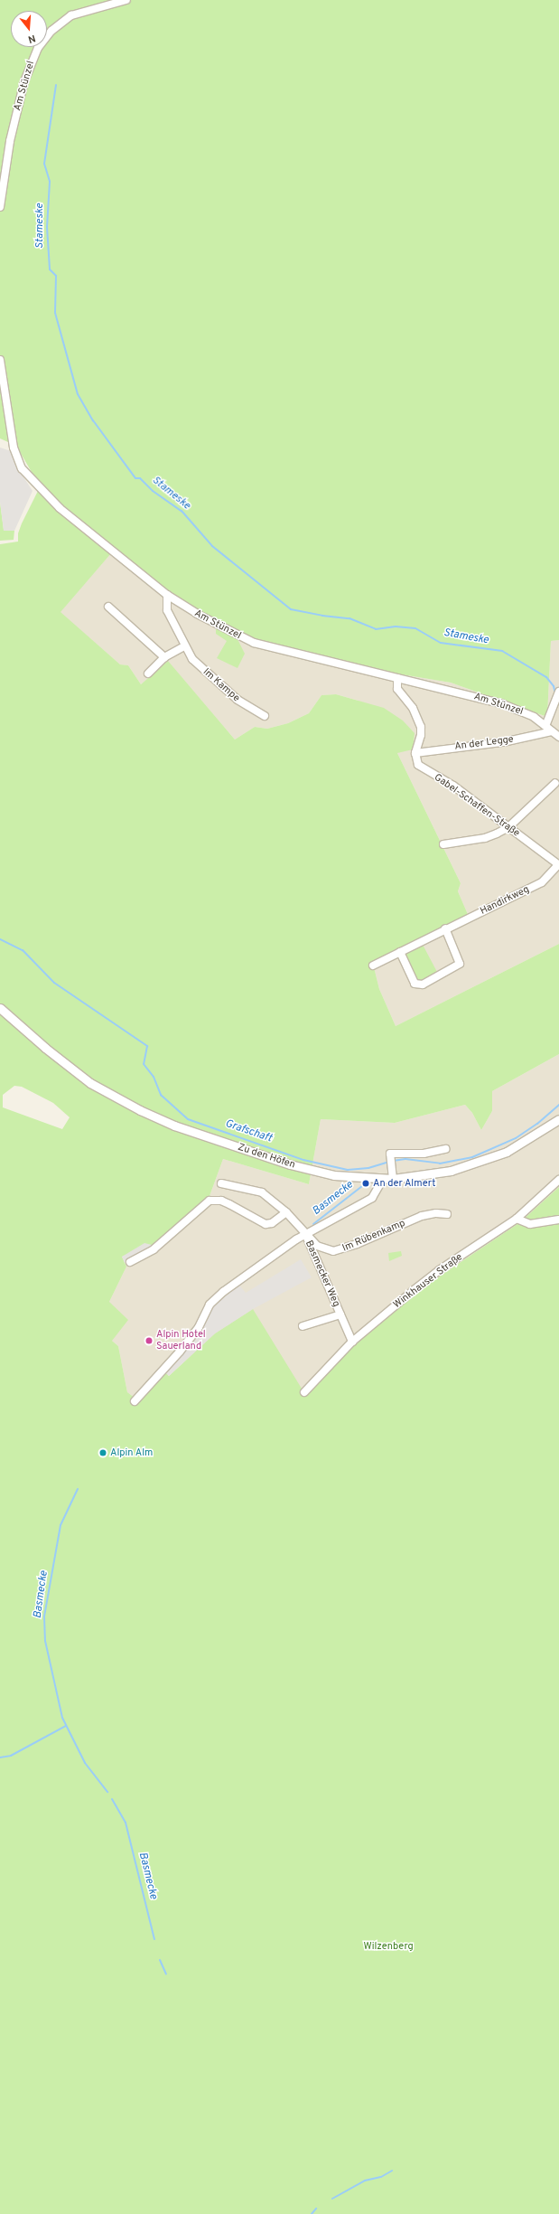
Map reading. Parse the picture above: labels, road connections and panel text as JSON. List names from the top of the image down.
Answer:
{
  "streets": {
    "street": [
      "Am Stünzel",
      "Im Kampe",
      "An der Legge",
      "Gabel-Schaffen-Straße",
      "Handirkweg",
      "Zu den Höfen",
      "Im Rübenkamp",
      "Basmecker Weg",
      "Winkhauser Straße"
    ]
  },
  "crossings": [
    ["Am Stünzel", "Im Kampe"],
    ["Am Stünzel", "An der Legge"],
    ["An der Legge", "Gabel-Schaffen-Straße"],
    ["Gabel-Schaffen-Straße", "Handirkweg"],
    ["Im Rübenkamp", "Basmecker Weg"],
    ["Basmecker Weg", "Winkhauser Straße"]
  ],
  "water": ["Stameske", "Grafschaft", "Basmecke"],
  "parks": ["Wilzenberg"],
  "places": ["An der Almert", "Alpin Hotel Sauerland", "Alpin Alm"],
  "north": "bottom"
}
